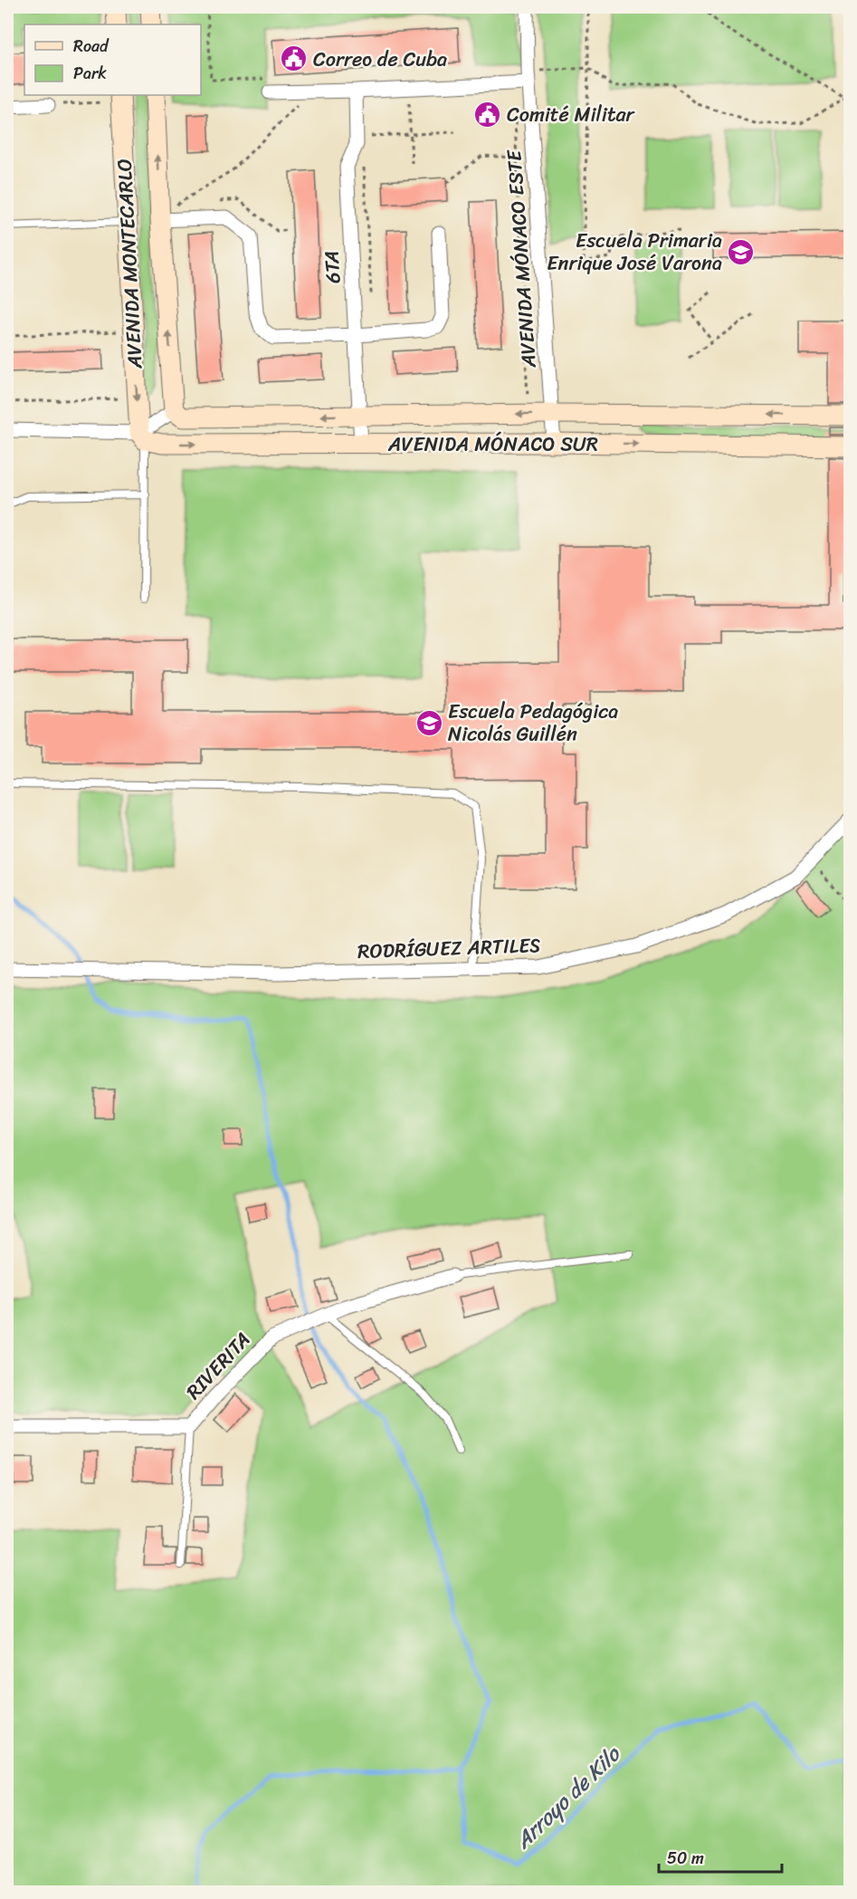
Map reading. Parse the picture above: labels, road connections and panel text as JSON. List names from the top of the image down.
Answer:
{
  "streets": {
    "main road": ["AVENIDA MONTECARLO", "AVENIDA MÓNACO SUR"],
    "street": [
      "AVENIDA MÓNACO ESTE",
      "6TA",
      "RODRÍGUEZ ARTILES",
      "RIVERITA"
    ]
  },
  "crossings": [
    ["AVENIDA MÓNACO ESTE", "AVENIDA MÓNACO SUR"],
    ["AVENIDA MONTECARLO", "AVENIDA MÓNACO SUR"],
    ["6TA", "AVENIDA MÓNACO SUR"]
  ],
  "water": ["Arroyo de Kilo"],
  "places": {
    "public building": ["Correo de Cuba", "Comité Militar"],
    "school or university": ["Escuela Primaria Enrique José Varona", "Escuela Pedagógica Nicolás Guillén"]
  },
  "legend": ["Road", "Park"],
  "scale_bar": "50 m"
}
